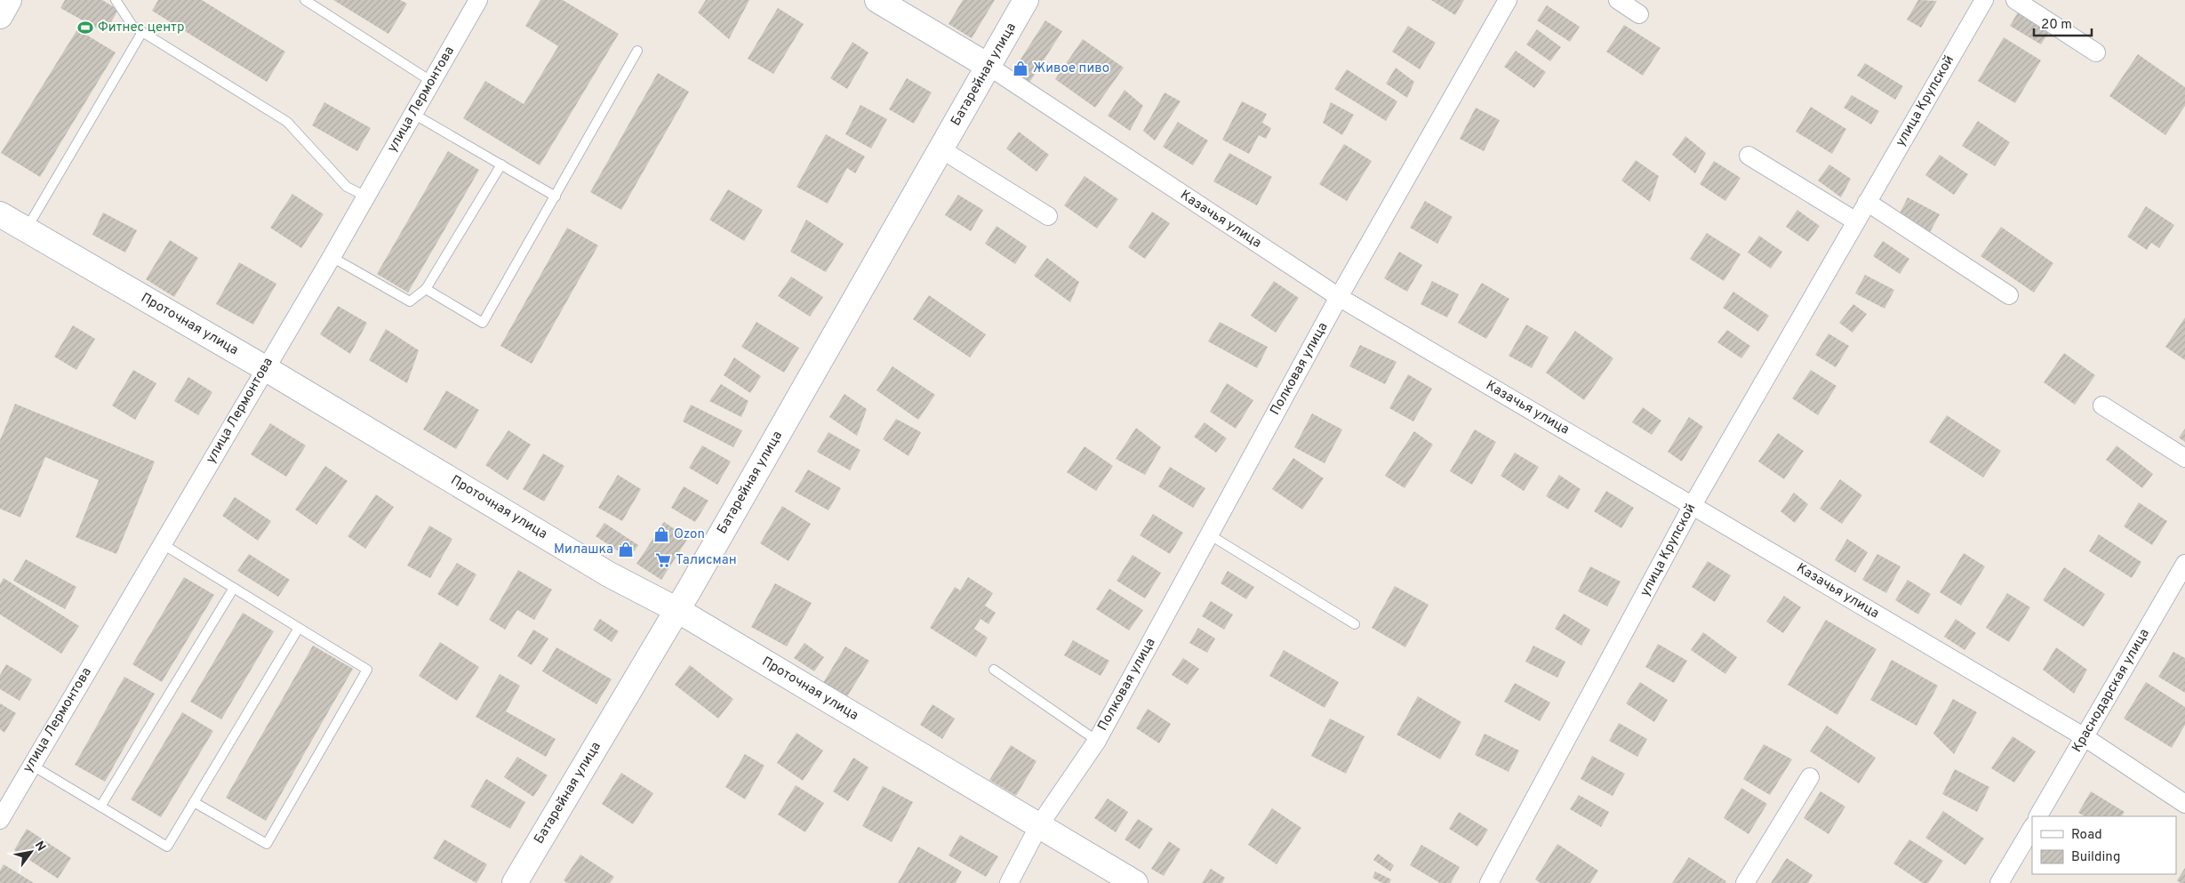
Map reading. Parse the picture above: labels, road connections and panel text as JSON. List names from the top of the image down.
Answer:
{
  "streets": {
    "street": [
      "Батарейная улица",
      "улица Лермонтова",
      "улица Крупской",
      "Казачья улица",
      "Проточная улица",
      "Полковая улица",
      "Краснодарская улица"
    ]
  },
  "crossings": [
    ["Батарейная улица", "Казачья улица"],
    ["Батарейная улица", "Проточная улица"],
    ["улица Лермонтова", "Проточная улица"],
    ["улица Крупской", "Казачья улица"],
    ["Казачья улица", "Полковая улица"],
    ["Казачья улица", "Краснодарская улица"],
    ["Проточная улица", "Полковая улица"]
  ],
  "places": {
    "sports": ["Фитнес центр"],
    "shop": ["Живое пиво", "Ozon", "Милашка"],
    "supermarket": ["Талисман"]
  },
  "legend": ["Road", "Building"],
  "scale_bar": "20 m",
  "north": "top right"
}
